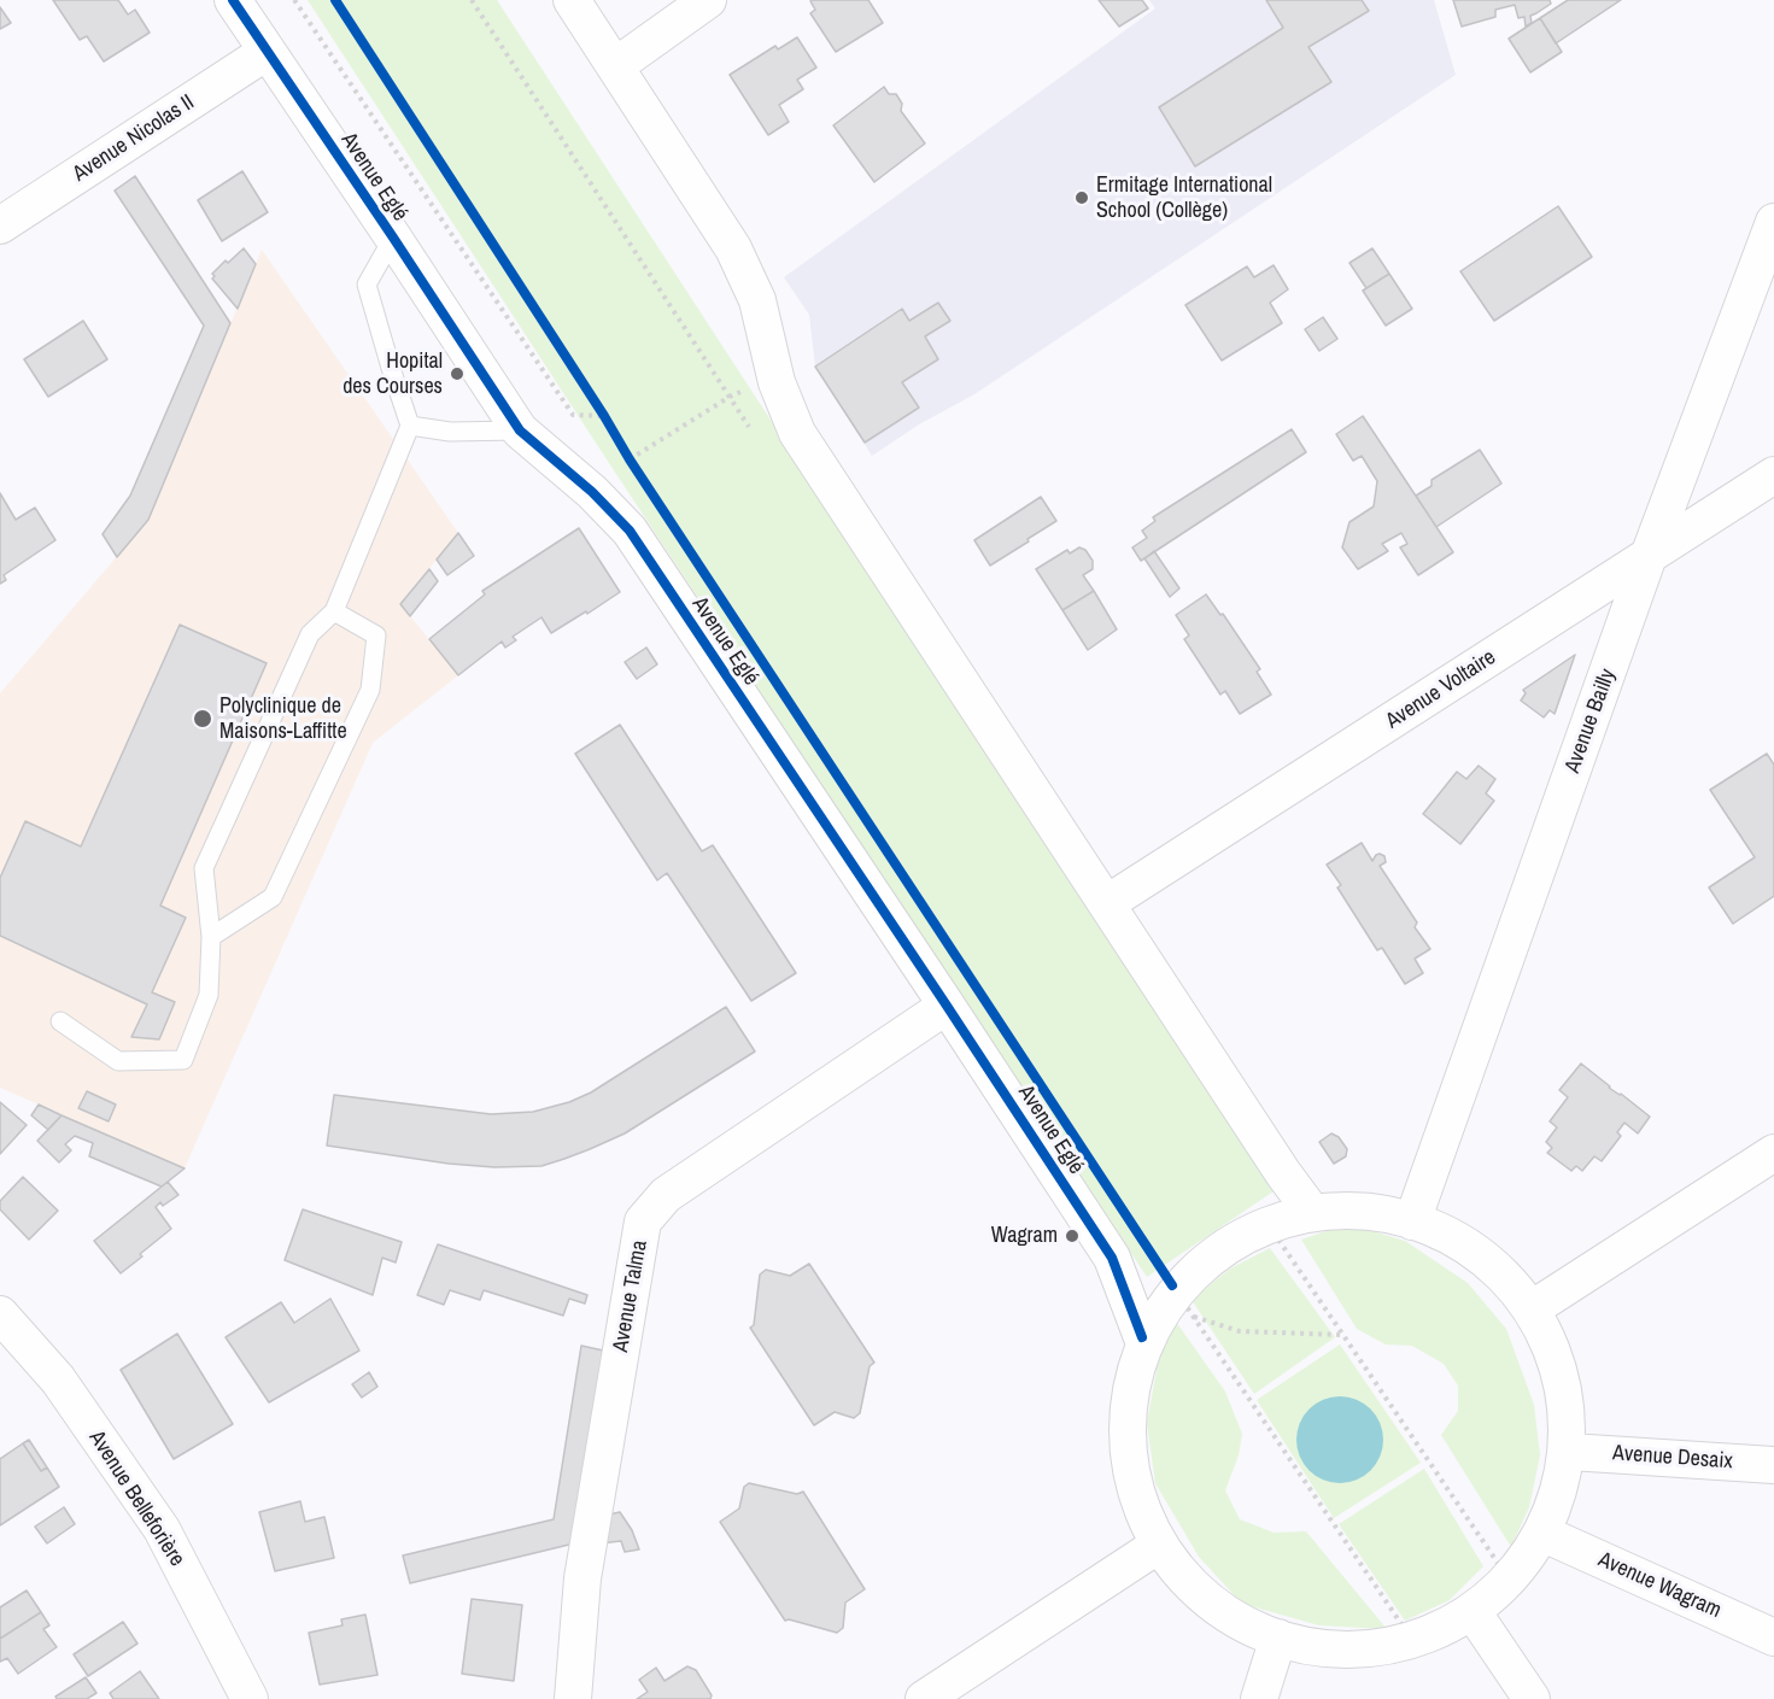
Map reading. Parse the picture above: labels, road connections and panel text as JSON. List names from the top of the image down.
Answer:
{
  "streets": {
    "street": [
      "Avenue Nicolas II",
      "Avenue Eglé",
      "Avenue Voltaire",
      "Avenue Bailly",
      "Avenue Talma",
      "Avenue Desaix",
      "Avenue Belleforière",
      "Avenue Wagram"
    ]
  },
  "crossings": [
    ["Avenue Nicolas II", "Avenue Eglé"],
    ["Avenue Eglé", "Avenue Talma"],
    ["Avenue Voltaire", "Avenue Bailly"]
  ],
  "places": [
    "Ermitage International School (Collège)",
    "Hopital des Courses",
    "Polyclinique de Maisons-Laffitte",
    "Wagram"
  ]
}
